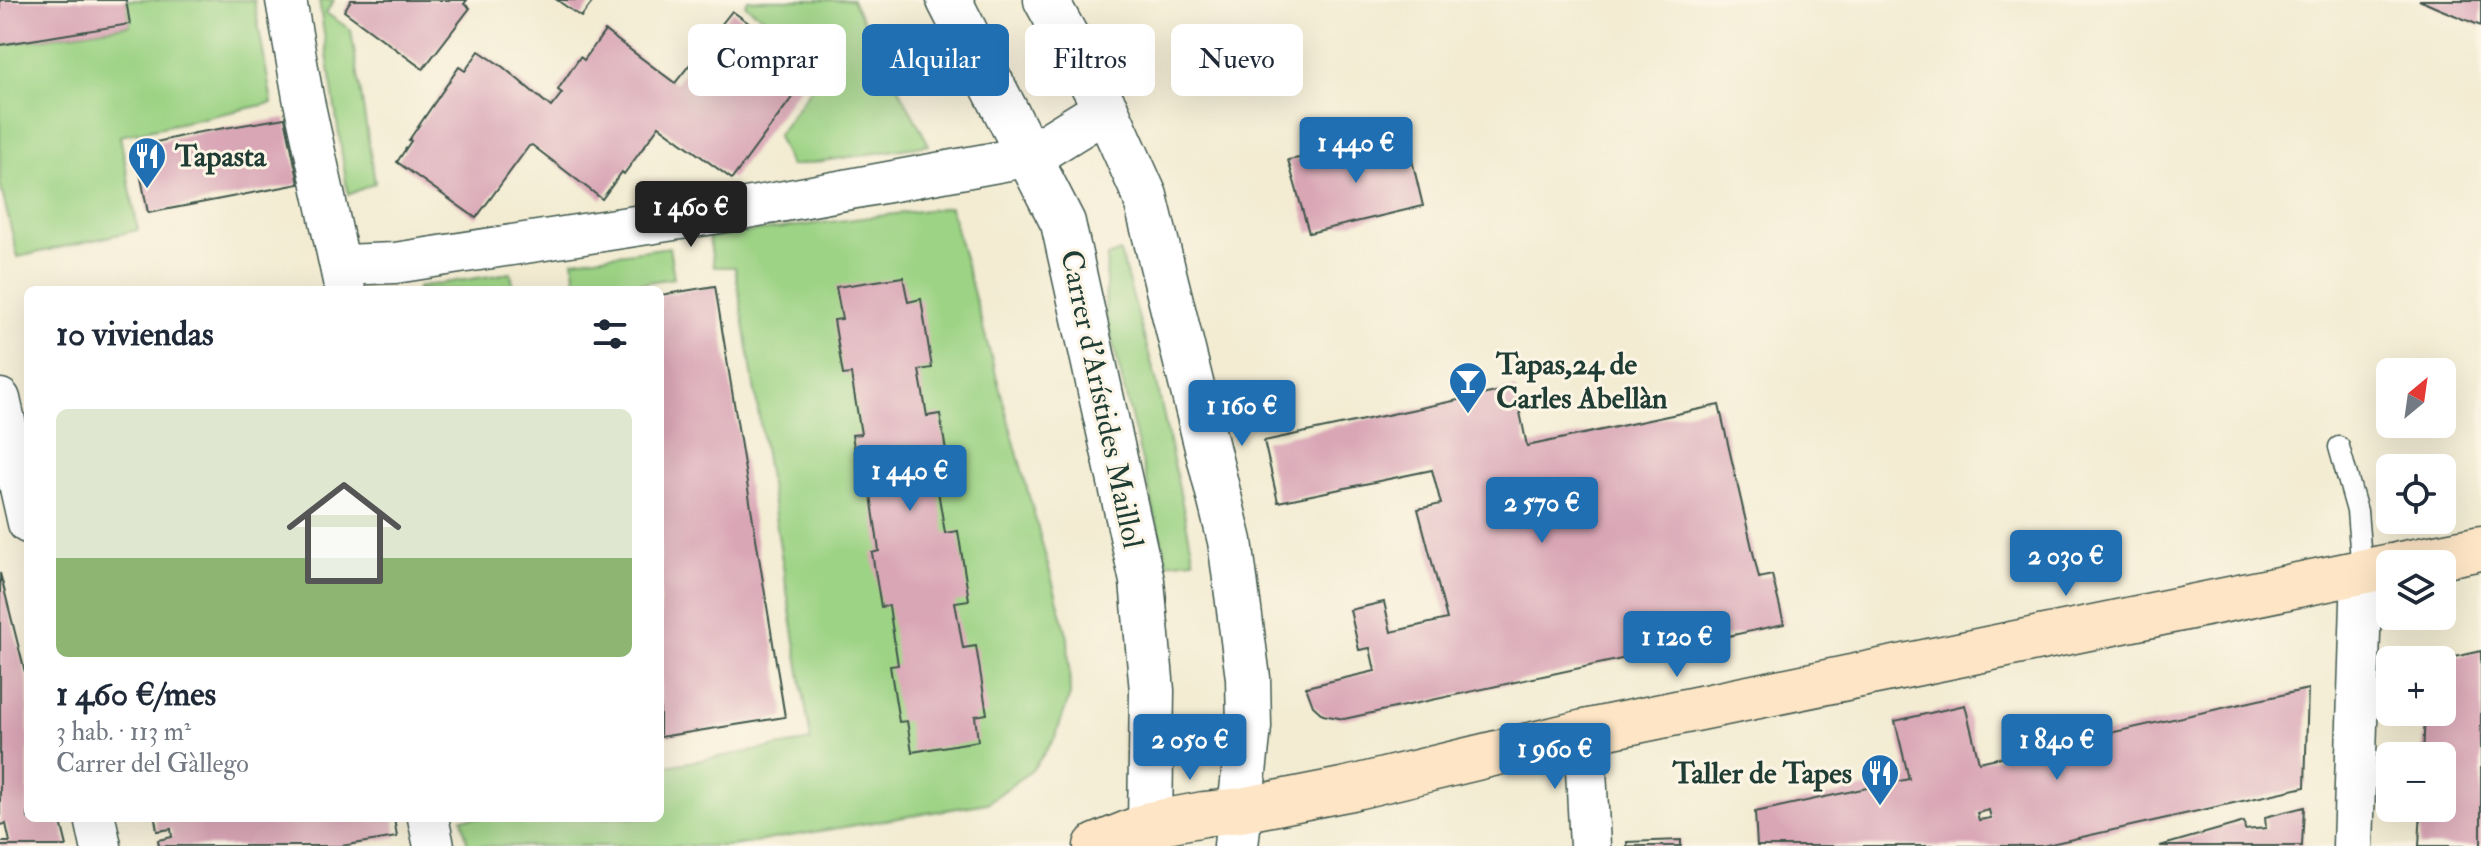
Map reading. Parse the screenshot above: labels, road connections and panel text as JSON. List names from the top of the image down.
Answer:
{
  "streets": {
    "street": ["Carrer d'Arístides Maillol"]
  },
  "places": {
    "restaurant": ["Tapasta", "Taller de Tapes"],
    "bar": ["Tapas,24 de Carles Abellàn"]
  },
  "north": "top right",
  "page": {
    "chip": [
      "Comprar",
      "Alquilar",
      "Filtros",
      "Nuevo"
    ],
    "price": [
      "1 440 €",
      "1 460 €",
      "1 160 €",
      "1 440 €",
      "2 570 €",
      "2 030 €",
      "1 120 €",
      "2 050 €",
      "1 840 €",
      "1 960 €"
    ],
    "heading": "10 viviendas",
    "map_buttons": ["+", "−"],
    "list": [
      {
        "name": "1 460 €/mes",
        "note": "3 hab. · 113 m² · Carrer del Gàllego"
      }
    ]
  }
}
